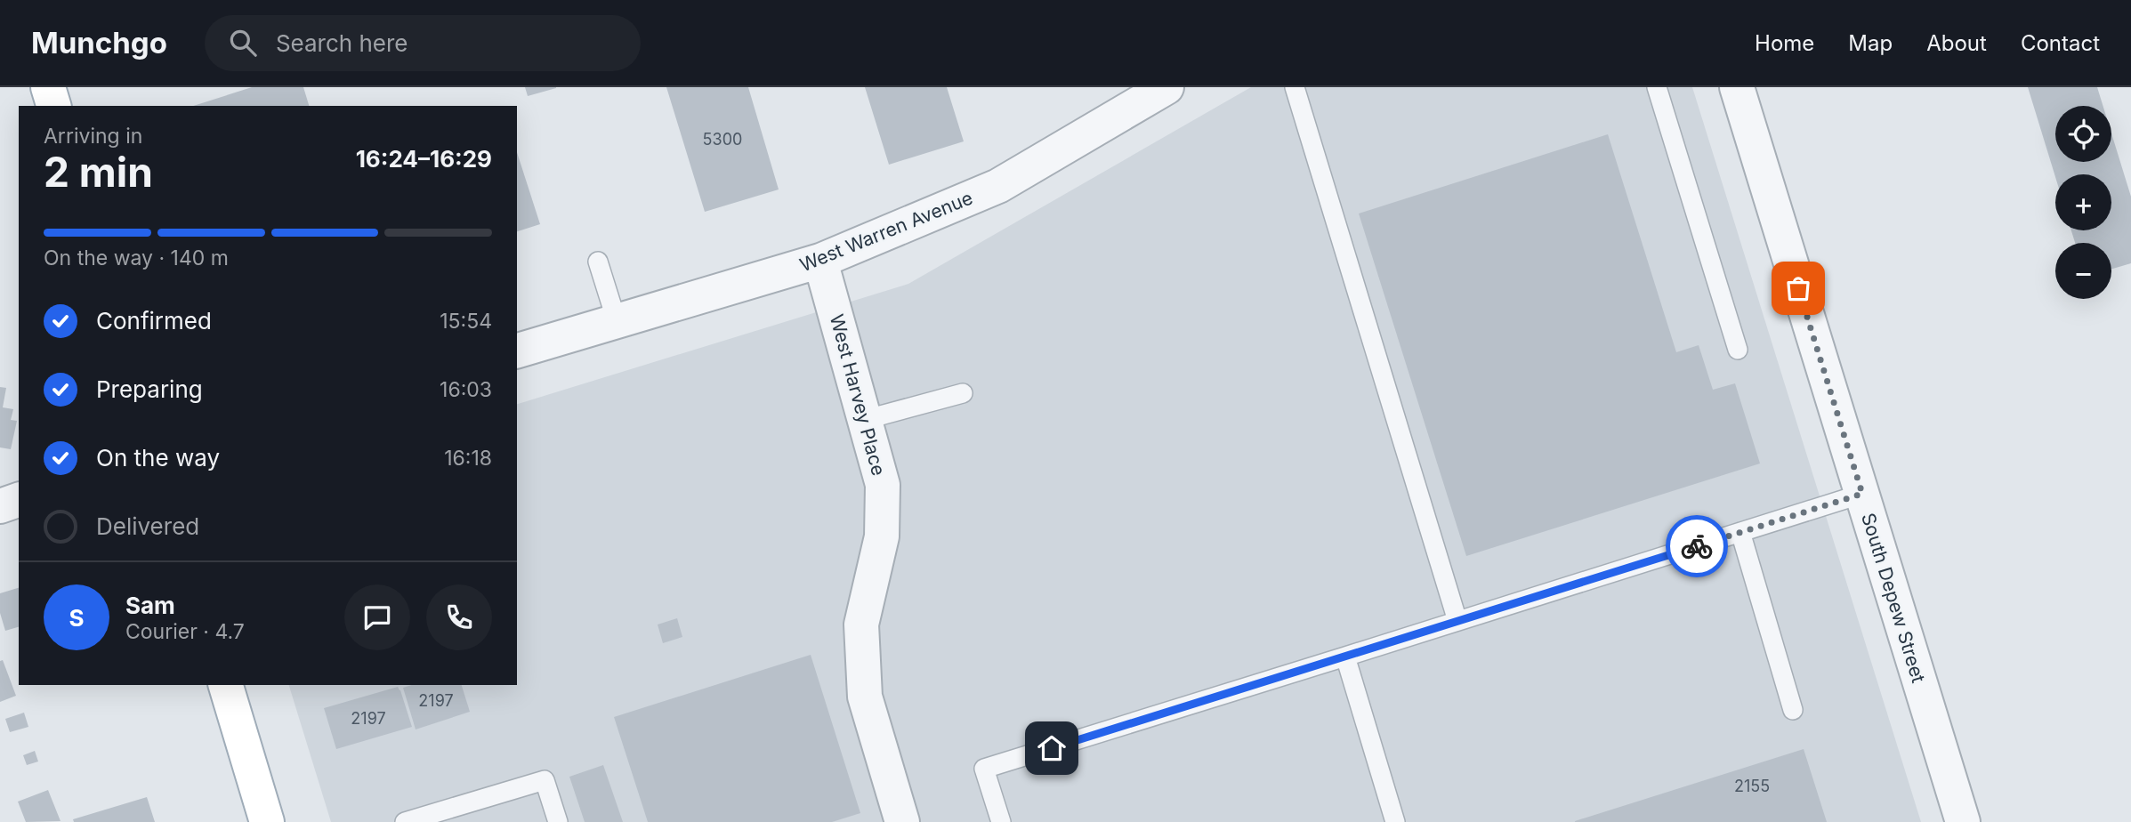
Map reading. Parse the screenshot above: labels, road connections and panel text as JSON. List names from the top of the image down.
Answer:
{
  "streets": {
    "street": ["West Warren Avenue", "West Harvey Place", "South Depew Street"]
  },
  "crossings": [
    ["West Warren Avenue", "West Harvey Place"]
  ],
  "house_numbers": [
    "5300",
    "2197",
    "2197",
    "2155"
  ],
  "page": {
    "header": "Munchgo",
    "search": "Search here",
    "nav": [
      "Home",
      "Map",
      "About",
      "Contact"
    ],
    "map_buttons": ["+", "−"],
    "heading": ["2 min", "Arriving in", "16:24–16:29"],
    "panel": ["Sam", "Courier · 4.7"],
    "bar": "On the way · 140 m",
    "list": [
      ["Confirmed", "15:54"],
      ["Preparing", "16:03"],
      ["On the way", "16:18"],
      "Delivered"
    ],
    "round": "S"
  }
}
